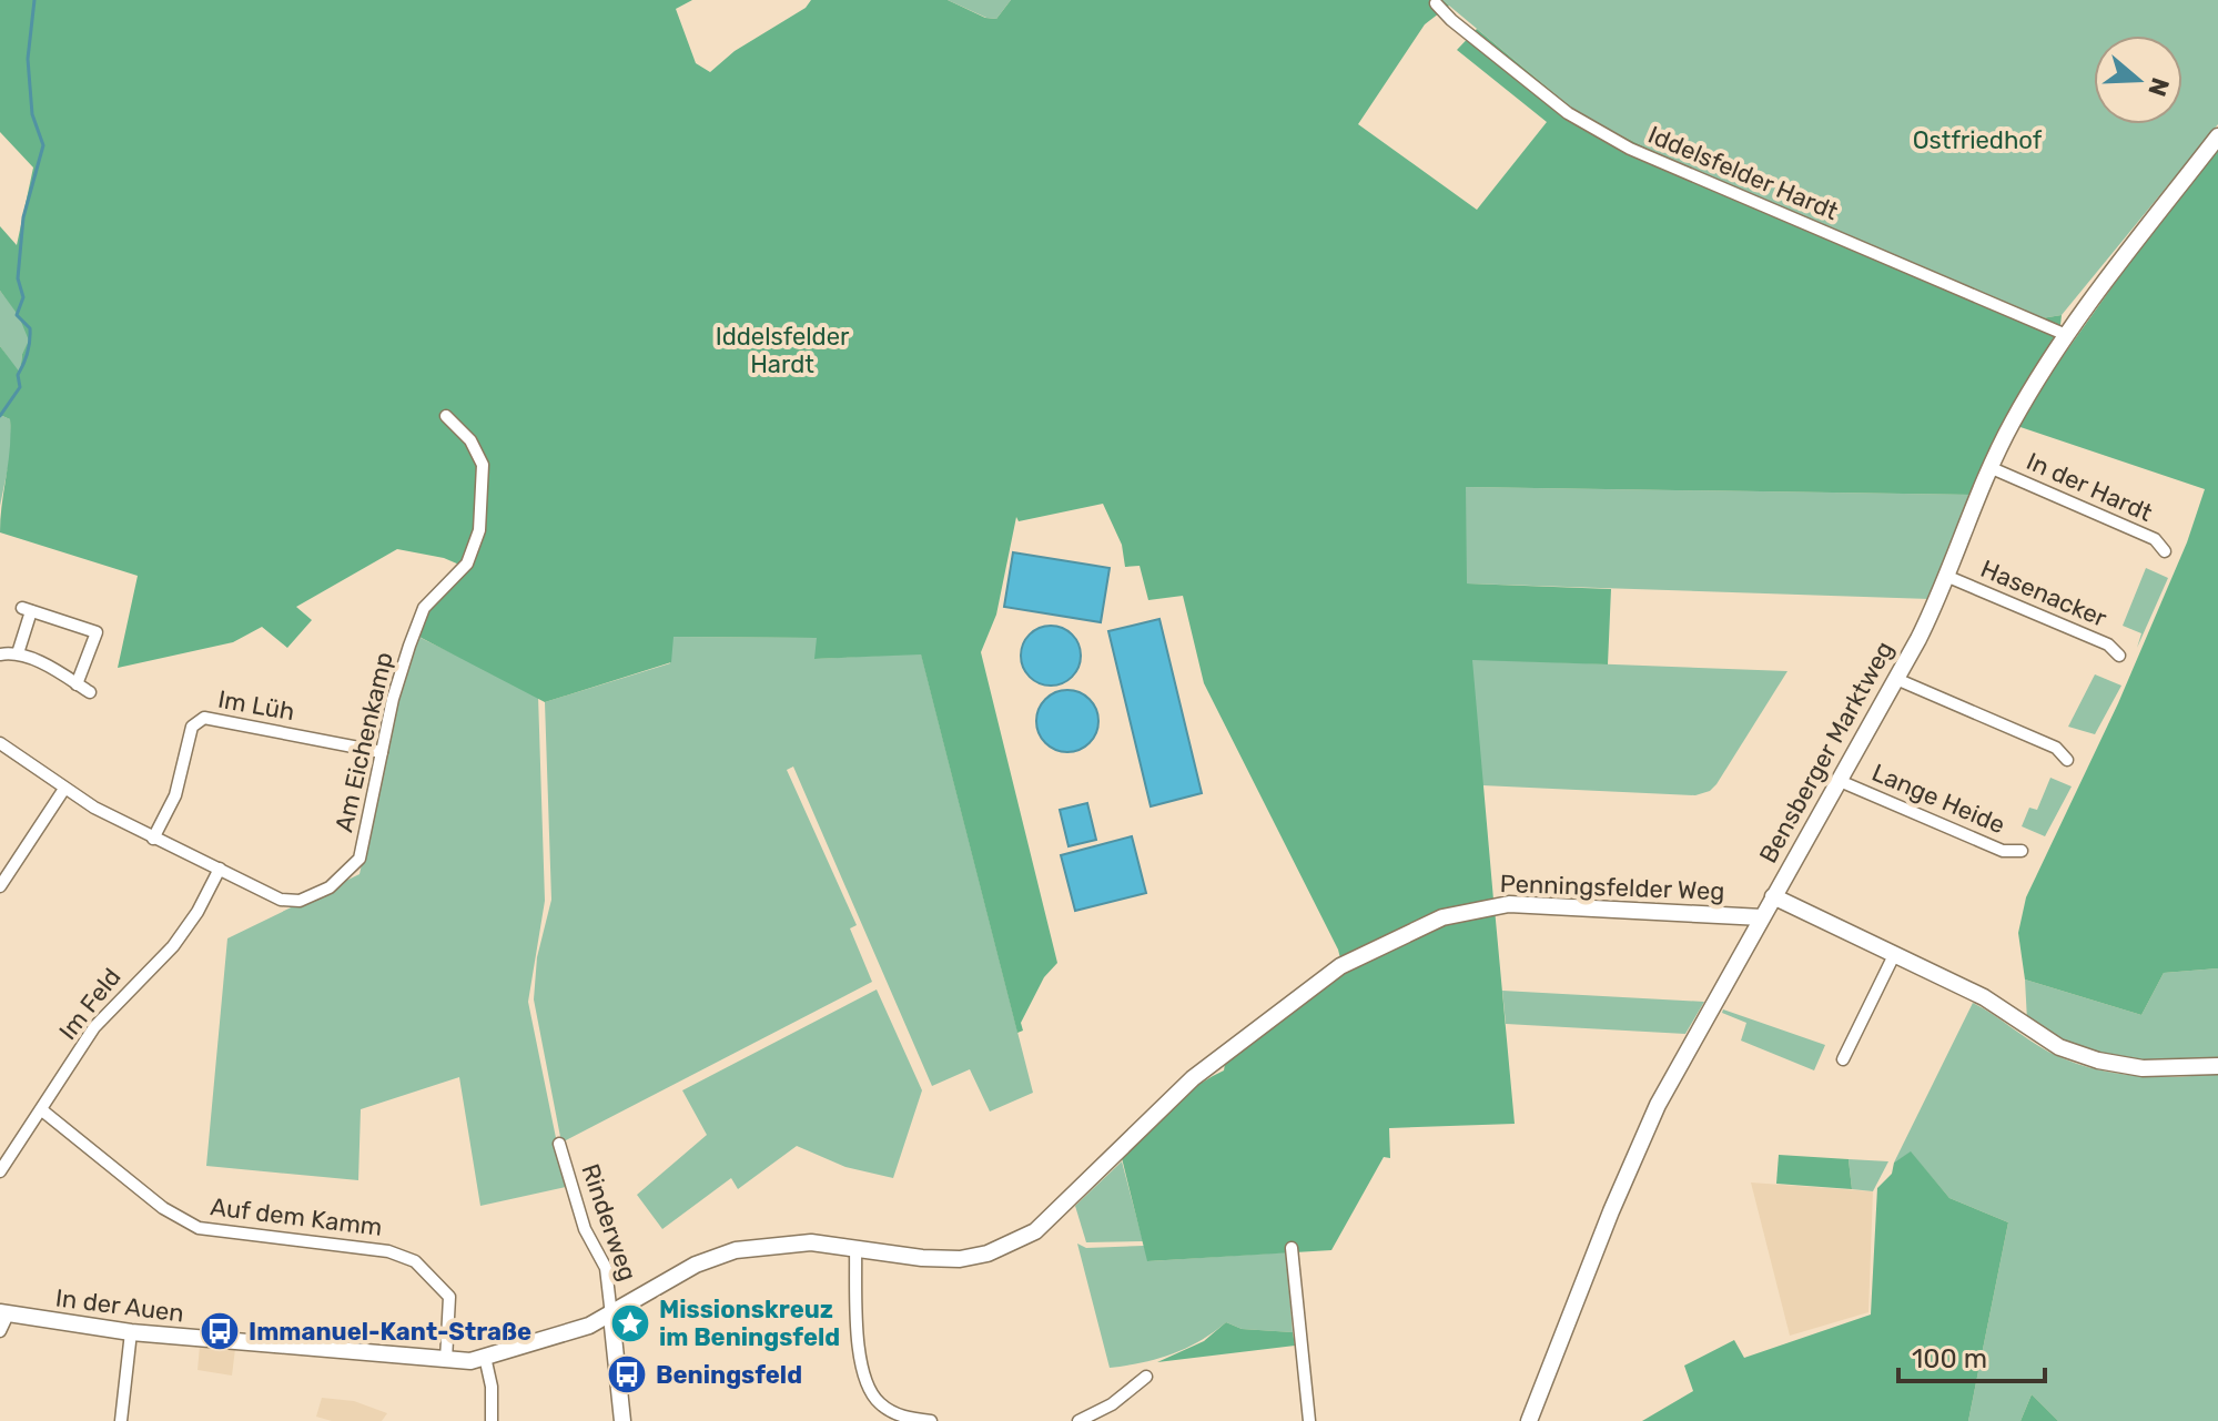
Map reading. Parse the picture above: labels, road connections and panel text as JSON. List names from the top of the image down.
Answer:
{
  "streets": {
    "street": [
      "Iddelsfelder Hardt",
      "In der Hardt",
      "Hasenacker",
      "Im Lüh",
      "Am Eichenkamp",
      "Bensberger Marktweg",
      "Lange Heide",
      "Penningsfelder Weg",
      "Im Feld",
      "Auf dem Kamm",
      "Rinderweg",
      "In der Auen"
    ]
  },
  "crossings": [
    ["Iddelsfelder Hardt", "Bensberger Marktweg"],
    ["In der Hardt", "Bensberger Marktweg"],
    ["Hasenacker", "Bensberger Marktweg"],
    ["Im Lüh", "Am Eichenkamp"],
    ["Am Eichenkamp", "Im Feld"],
    ["Bensberger Marktweg", "Lange Heide"],
    ["Bensberger Marktweg", "Penningsfelder Weg"],
    ["Im Feld", "Auf dem Kamm"],
    ["Auf dem Kamm", "In der Auen"]
  ],
  "parks": ["Ostfriedhof", "Iddelsfelder Hardt"],
  "places": {
    "place": ["Missionskreuz im Beningsfeld"],
    "bus stop": ["Immanuel-Kant-Straße", "Beningsfeld"]
  },
  "scale_bar": "100 m",
  "north": "right"
}
